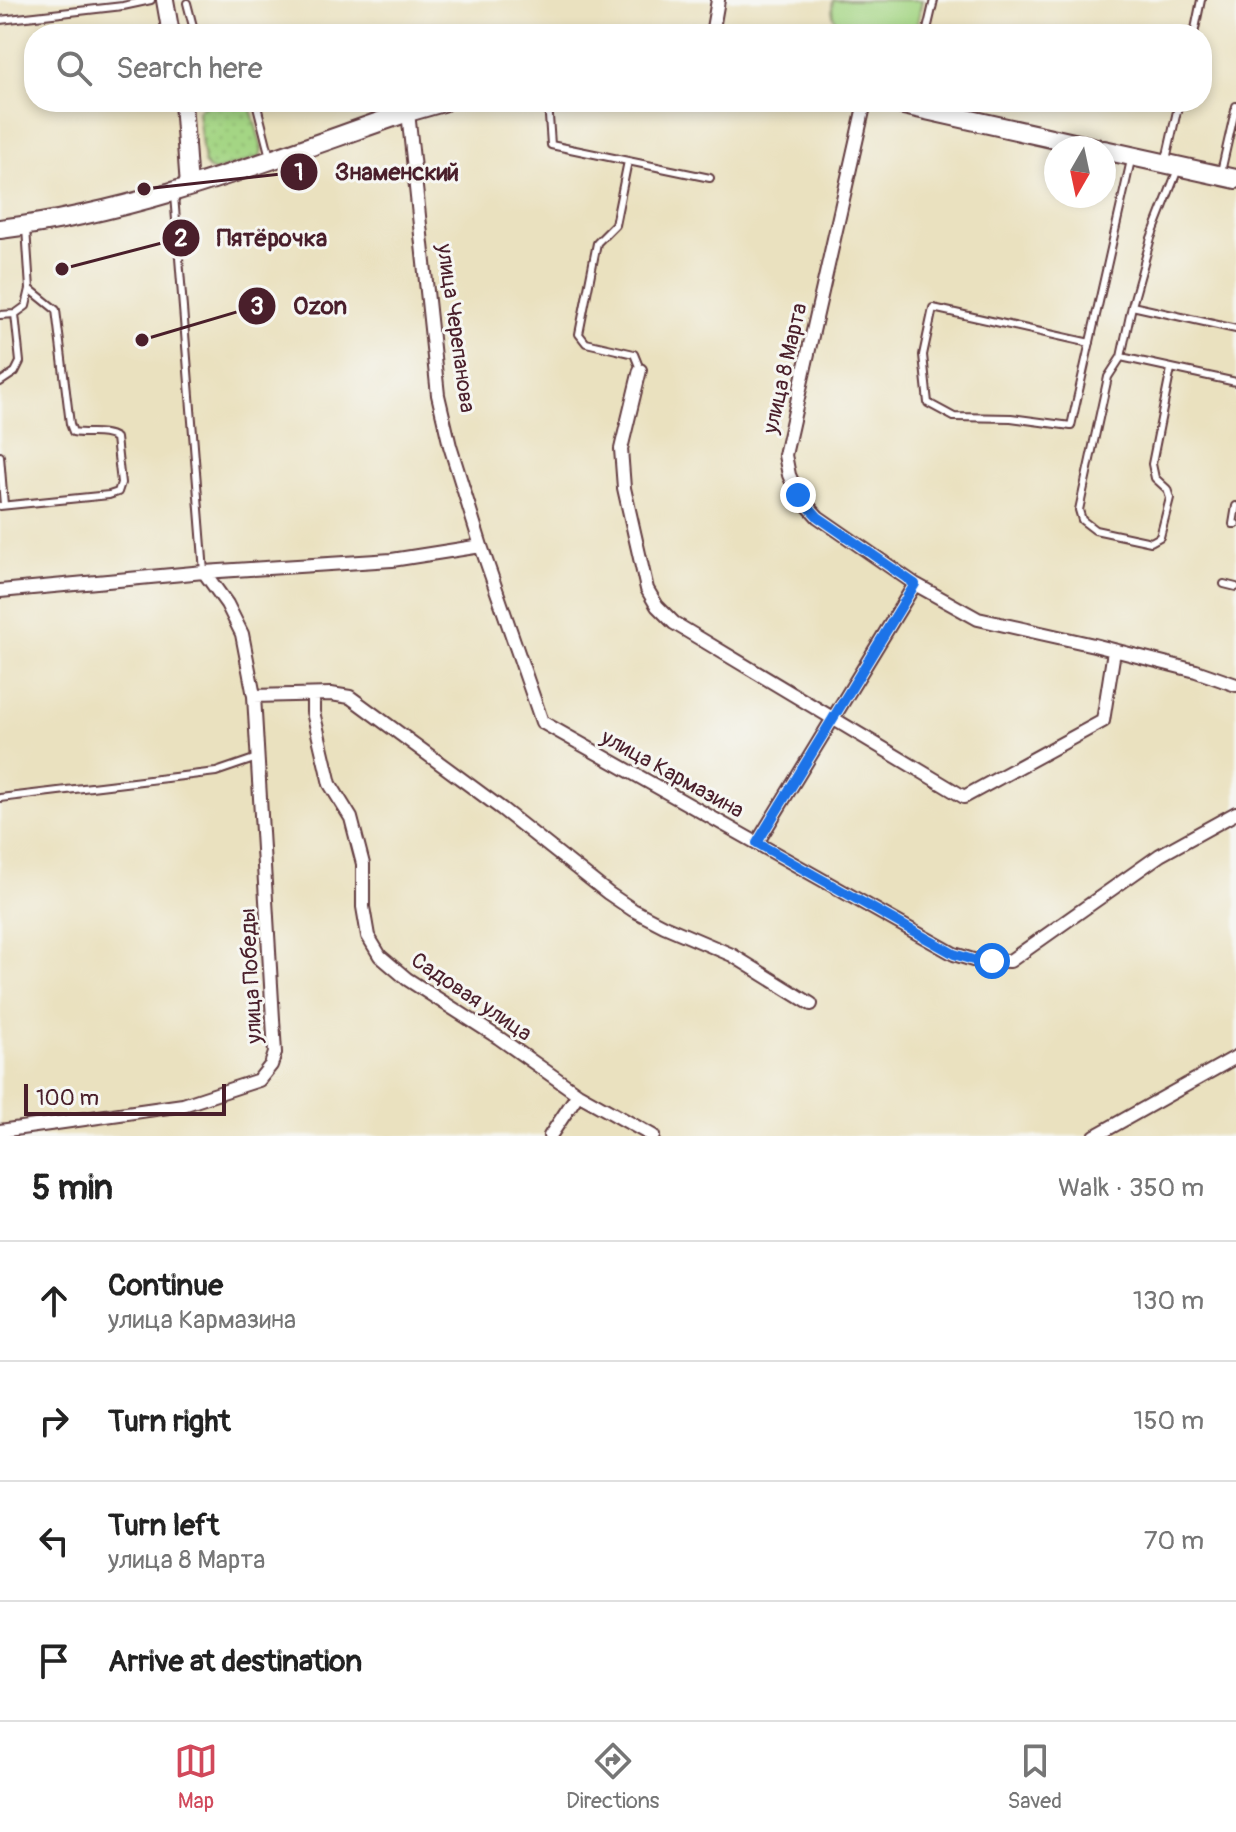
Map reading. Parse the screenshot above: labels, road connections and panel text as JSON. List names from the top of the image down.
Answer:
{
  "streets": {
    "street": [
      "улица Черепанова",
      "улица 8 Марта",
      "улица Кармазина",
      "улица Победы",
      "Садовая улица"
    ]
  },
  "crossings": [
    ["улица Черепанова", "улица Кармазина"]
  ],
  "places": ["Знаменский", "Пятёрочка", "Ozon"],
  "scale_bar": "100 m",
  "north": "bottom",
  "page": {
    "search": "Search here",
    "scale": "100 m",
    "heading": ["5 min", "Walk · 350 m"],
    "list": [
      ["Continue", "улица Кармазина", "130 m"],
      ["Turn right", "150 m"],
      ["Turn left", "улица 8 Марта", "70 m"],
      "Arrive at destination"
    ],
    "nav": ["Map", "Directions", "Saved"]
  }
}
